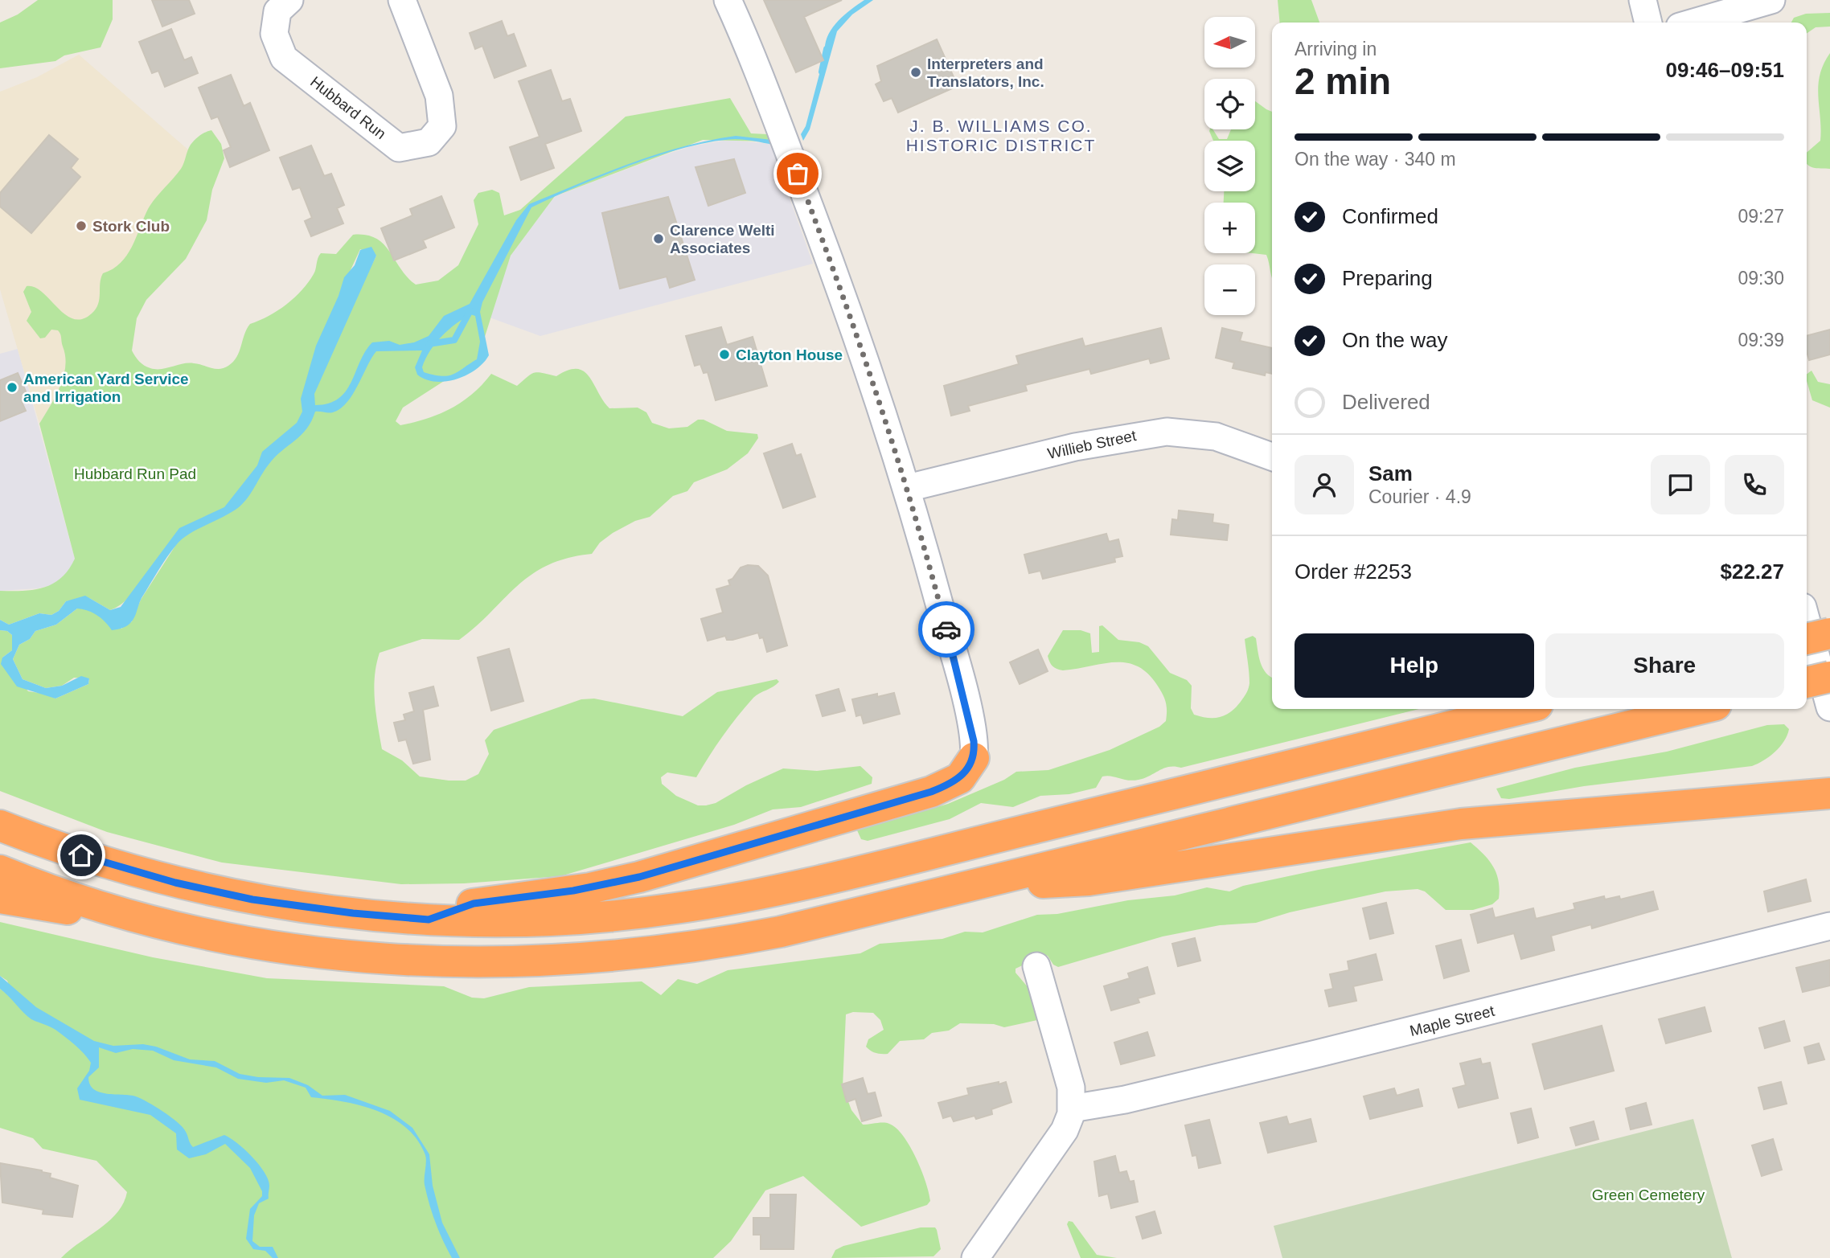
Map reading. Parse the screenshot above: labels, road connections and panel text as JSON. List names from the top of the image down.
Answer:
{
  "streets": {
    "street": ["Hubbard Run", "Willieb Street", "Maple Street"]
  },
  "districts": ["J. B. WILLIAMS CO. HISTORIC DISTRICT"],
  "parks": ["Hubbard Run Pad", "Green Cemetery"],
  "places": [
    "Interpreters and Translators, Inc.",
    "Stork Club",
    "Clarence Welti Associates",
    "Clayton House",
    "American Yard Service and Irrigation"
  ],
  "north": "left",
  "page": {
    "map_buttons": ["+", "−"],
    "heading": ["2 min", "Arriving in", "09:46–09:51"],
    "panel": [
      "Sam",
      "Courier · 4.9",
      "Order #2253",
      "$22.27"
    ],
    "bar": "On the way · 340 m",
    "list": [
      ["Confirmed", "09:27"],
      ["Preparing", "09:30"],
      ["On the way", "09:39"],
      "Delivered"
    ],
    "buttons": ["Help", "Share"]
  }
}
